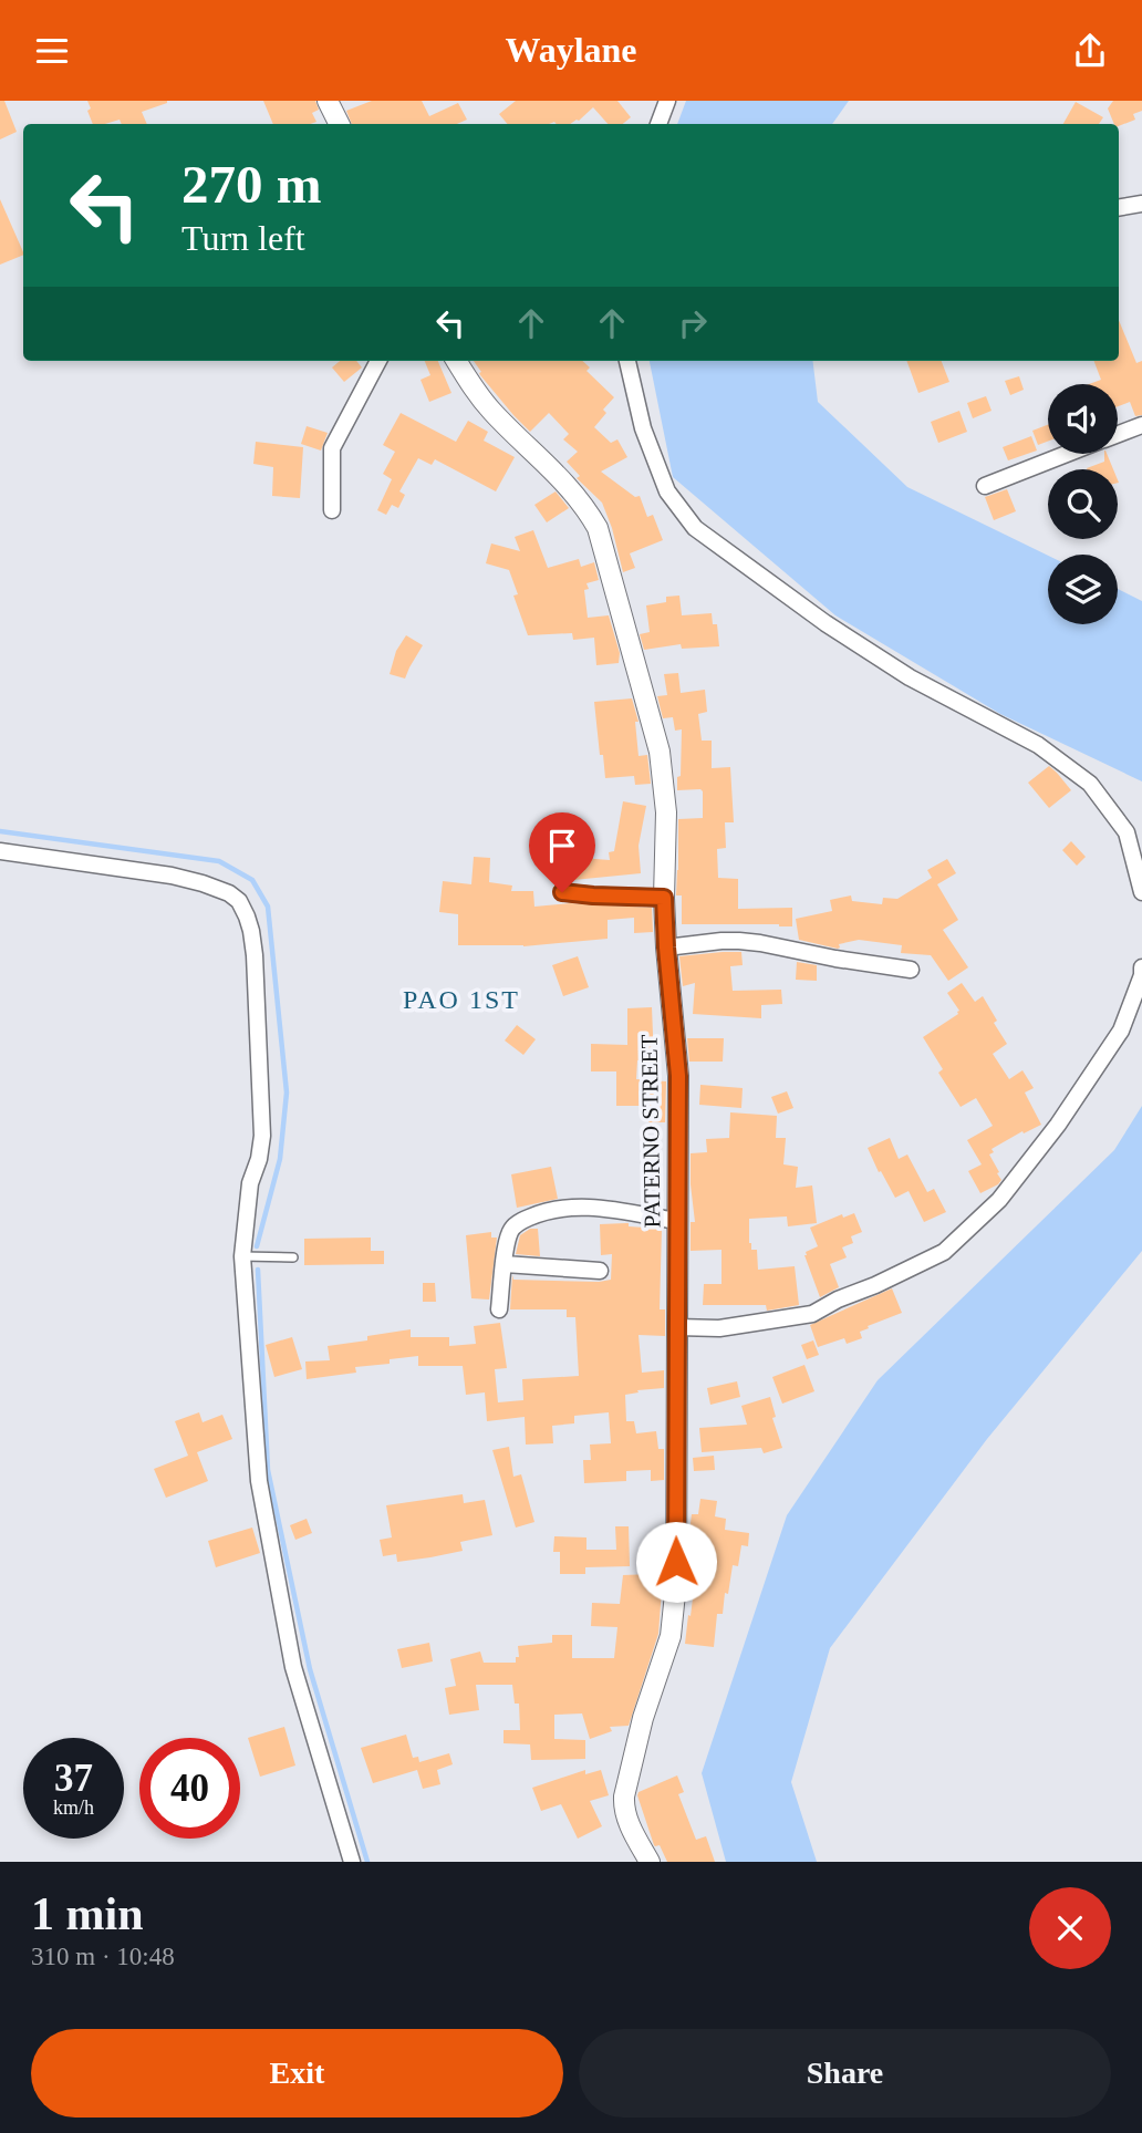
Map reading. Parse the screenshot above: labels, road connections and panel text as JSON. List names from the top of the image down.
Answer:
{
  "streets": {
    "street": ["PATERNO STREET"]
  },
  "districts": ["PAO 1ST"],
  "page": {
    "header": "Waylane",
    "turn": ["270 m", "Turn left"],
    "speed": "37 km/h",
    "limit": "40",
    "heading": ["1 min", "310 m · 10:48"],
    "buttons": ["Exit", "Share"]
  }
}
